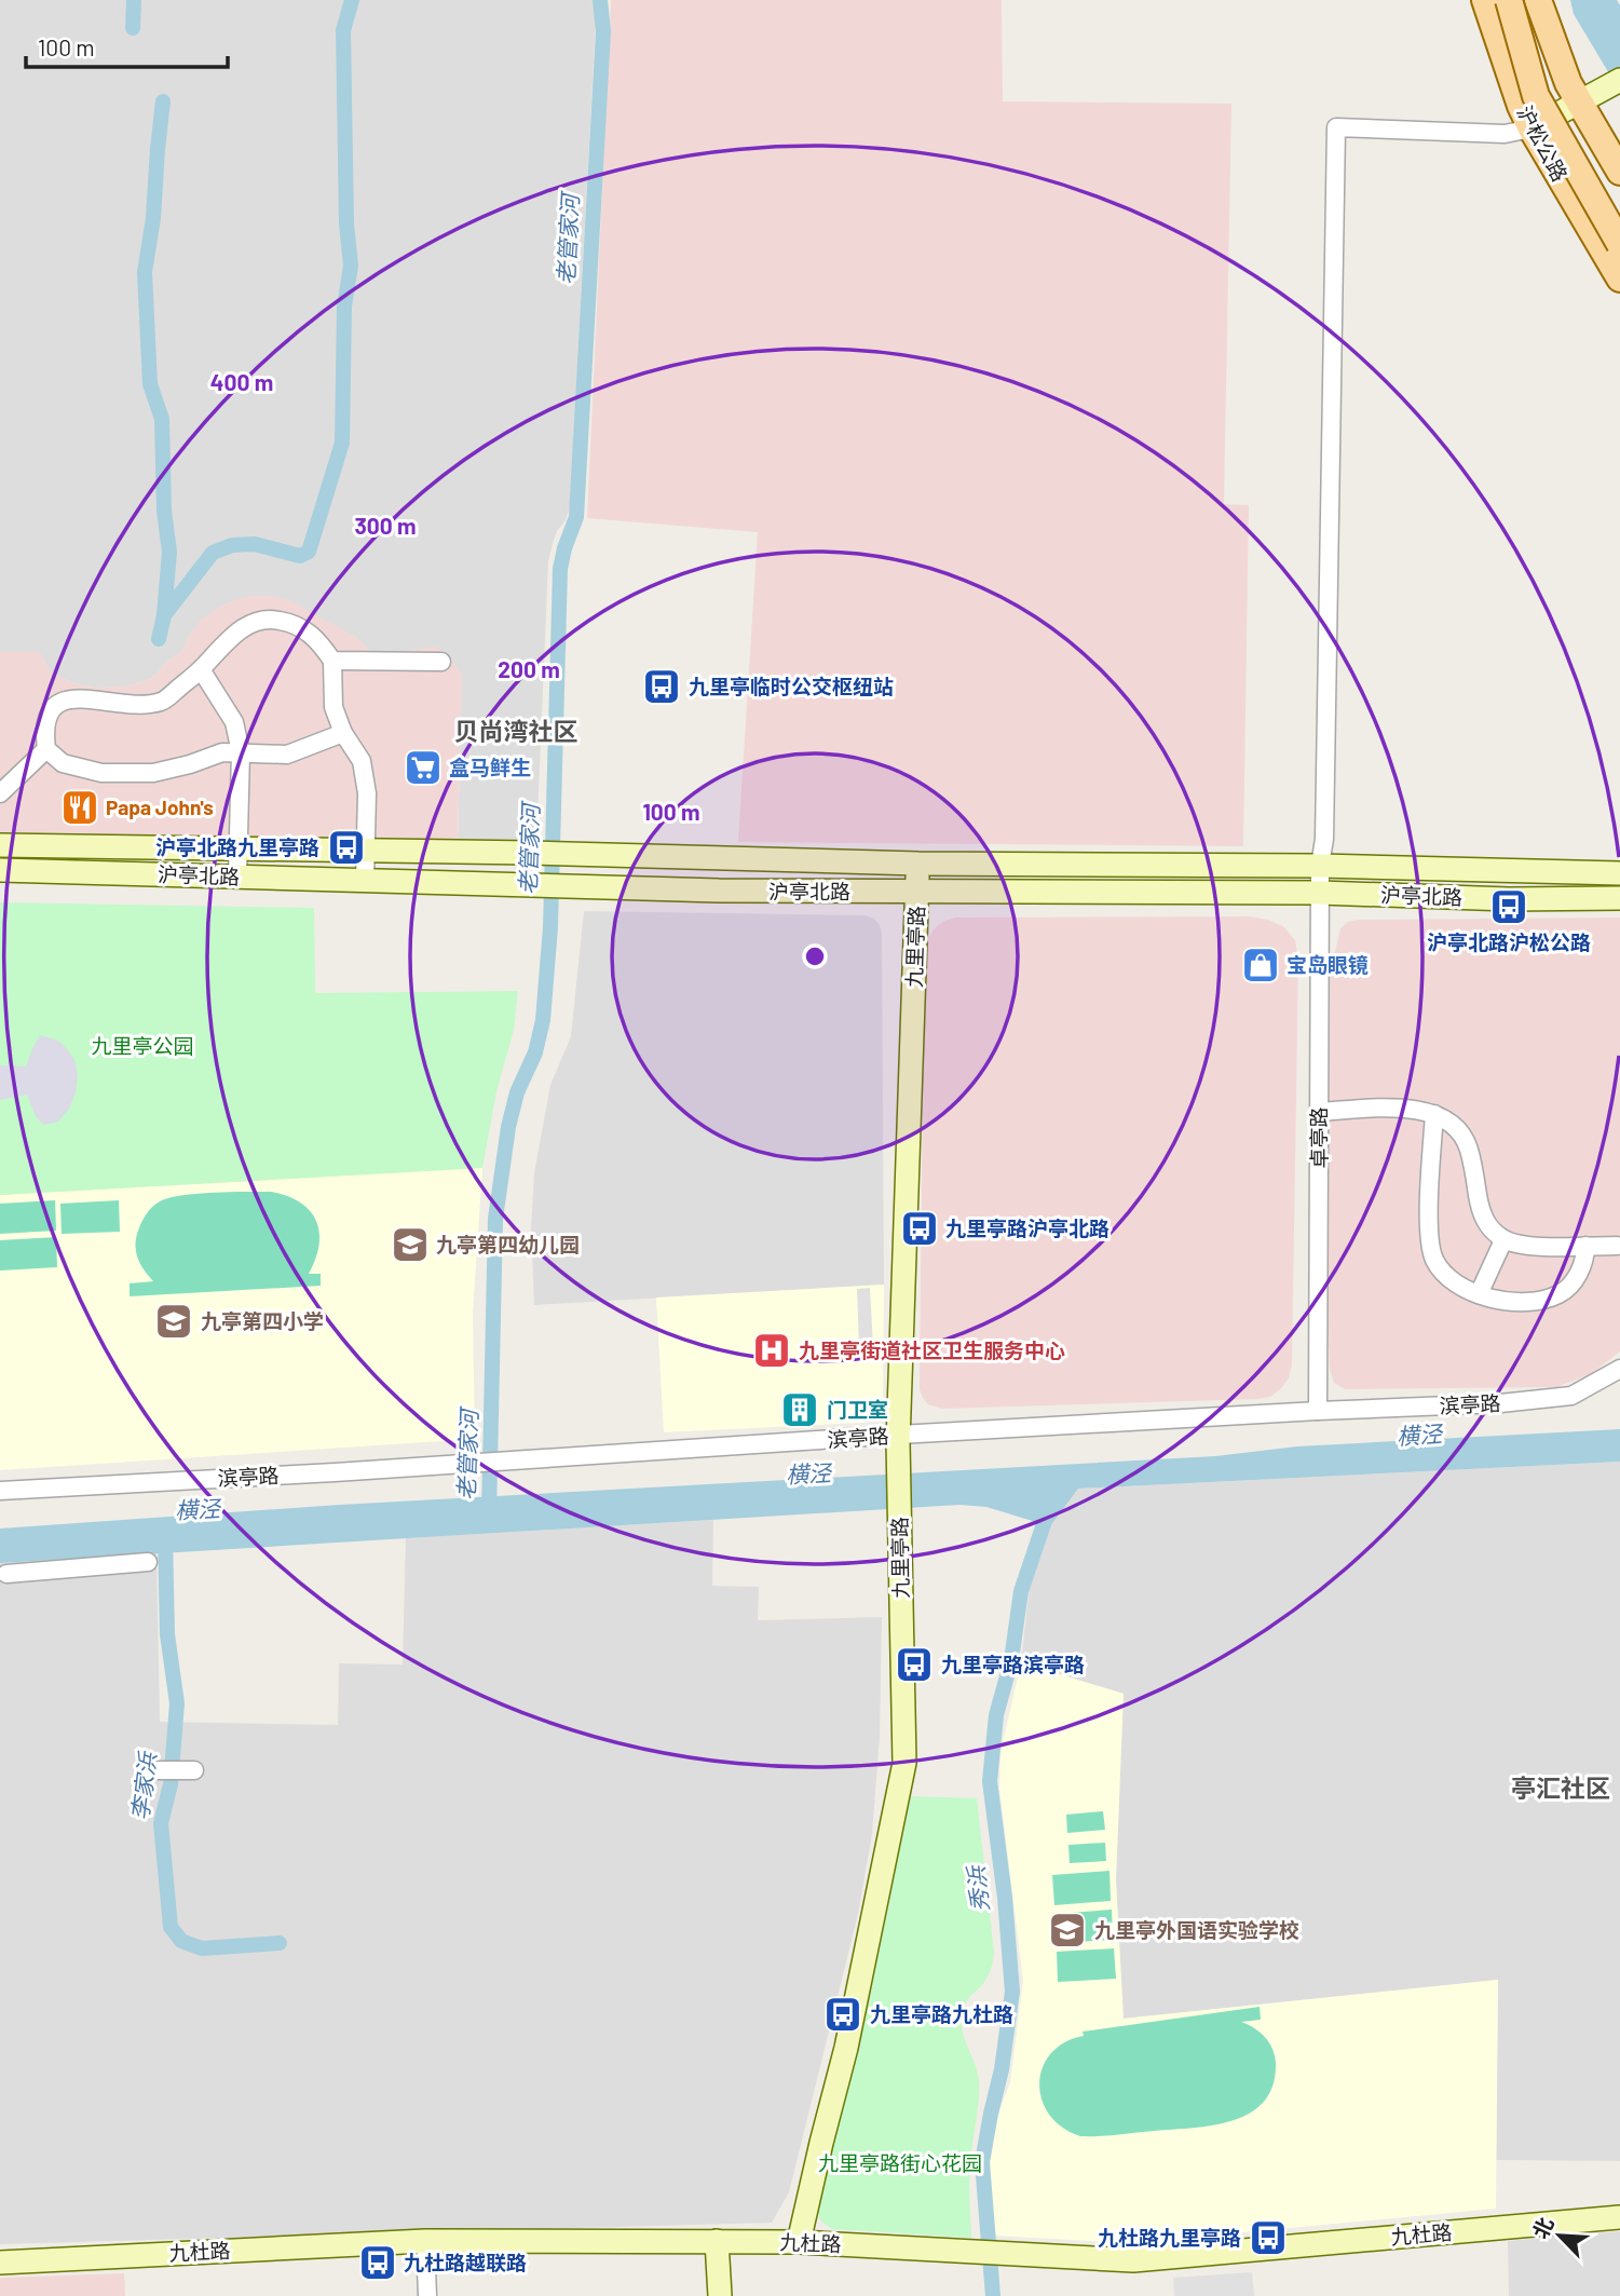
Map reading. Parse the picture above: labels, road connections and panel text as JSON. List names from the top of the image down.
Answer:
{
  "streets": {
    "main road": ["沪松公路"],
    "street": [
      "沪亭北路",
      "九里亭路",
      "卓亭路",
      "滨亭路",
      "九杜路"
    ]
  },
  "crossings": [
    ["沪松公路", "卓亭路"],
    ["沪亭北路", "九里亭路"],
    ["沪亭北路", "卓亭路"],
    ["九里亭路", "滨亭路"],
    ["九里亭路", "九杜路"],
    ["卓亭路", "滨亭路"]
  ],
  "districts": ["贝尚湾社区", "亭汇社区"],
  "water": [
    "老管家河",
    "横泾",
    "李家浜",
    "秀浜"
  ],
  "parks": ["九里亭公园", "九里亭路街心花园"],
  "places": {
    "bus stop": [
      "九里亭临时公交枢纽站",
      "沪亭北路九里亭路",
      "沪亭北路沪松公路",
      "九里亭路沪亭北路",
      "九里亭路滨亭路",
      "九里亭路九杜路",
      "九杜路九里亭路",
      "九杜路越联路"
    ],
    "supermarket": ["盒马鲜生"],
    "restaurant": ["Papa John's"],
    "shop": ["宝岛眼镜"],
    "school or university": ["九亭第四幼儿园", "九亭第四小学", "九里亭外国语实验学校"],
    "hospital": ["九里亭街道社区卫生服务中心"],
    "building": ["门卫室"]
  },
  "scale_bar": "100 m",
  "north": "top left",
  "rings": [
    "400 m",
    "300 m",
    "200 m",
    "100 m"
  ]
}
